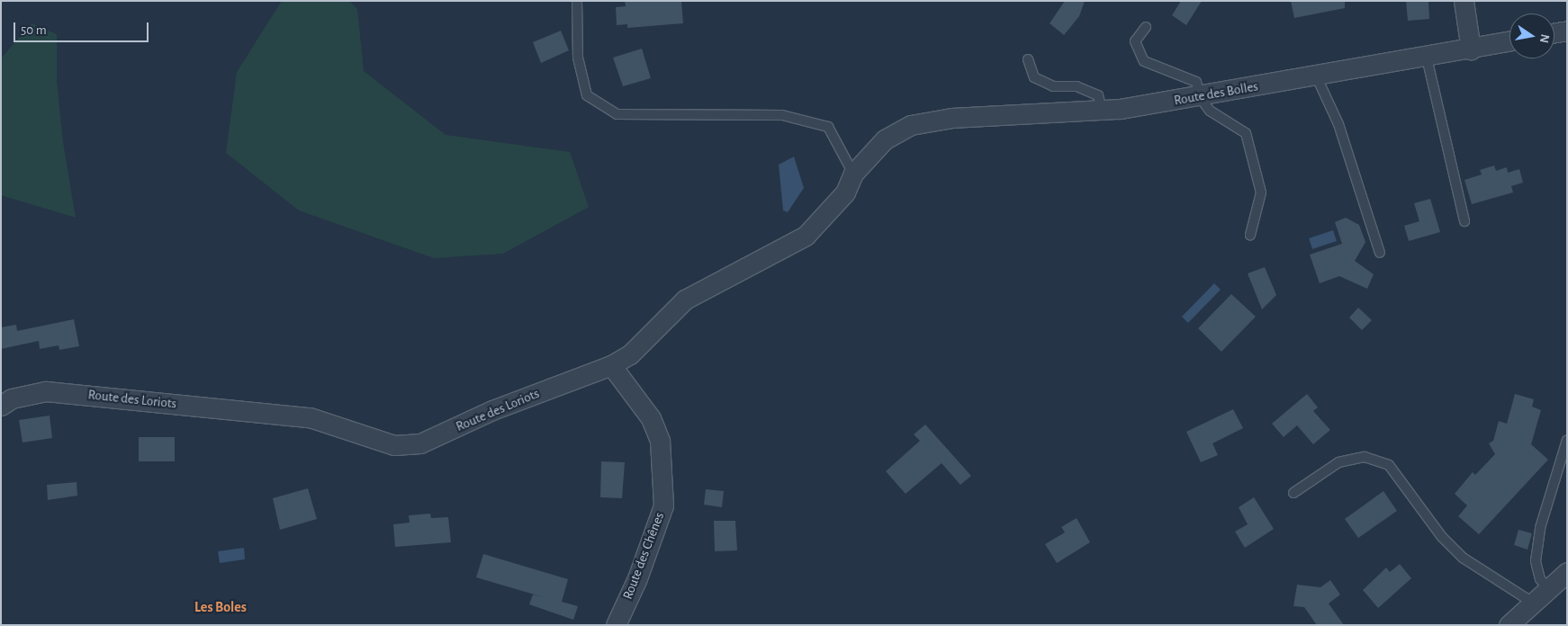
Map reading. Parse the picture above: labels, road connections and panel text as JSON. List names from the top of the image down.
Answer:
{
  "streets": {
    "street": ["Route des Bolles", "Route des Loriots", "Route des Chênes"]
  },
  "crossings": [
    ["Route des Bolles", "Route des Loriots"],
    ["Route des Loriots", "Route des Chênes"]
  ],
  "districts": ["Les Boles"],
  "scale_bar": "50 m",
  "north": "right"
}
